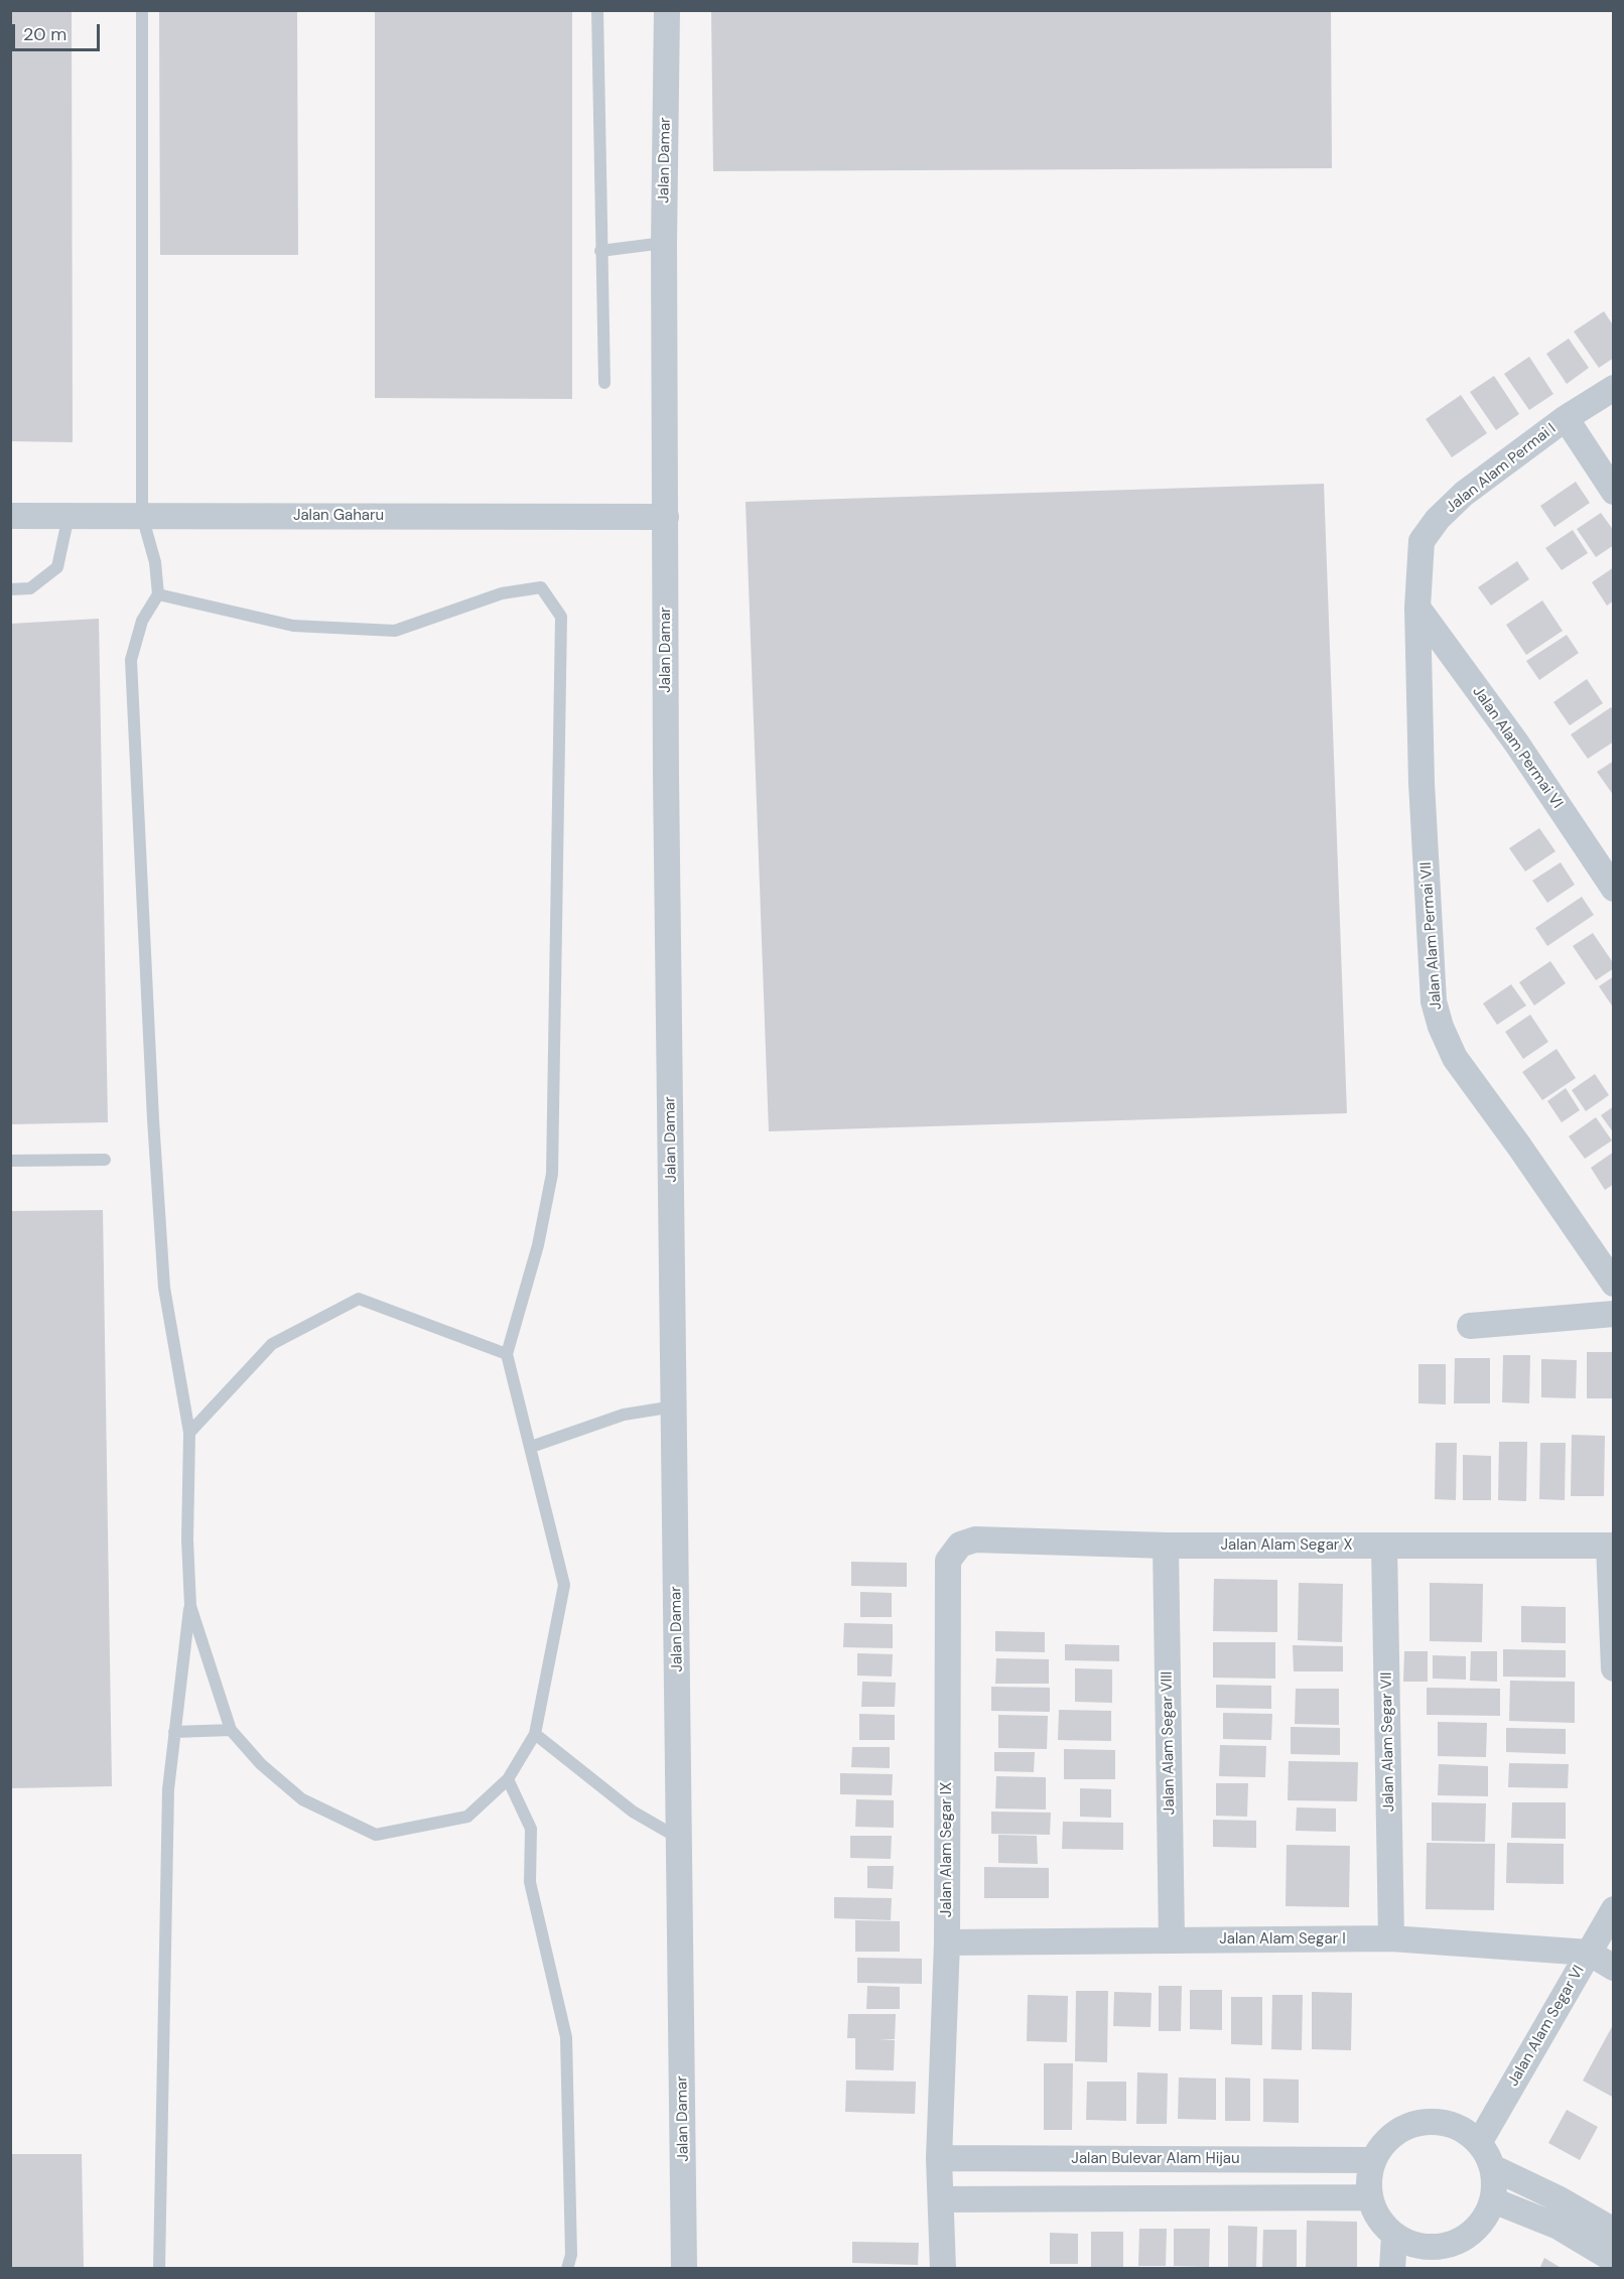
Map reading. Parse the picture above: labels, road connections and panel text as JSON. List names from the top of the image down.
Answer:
{
  "streets": {
    "street": [
      "Jalan Damar",
      "Jalan Alam Permai I",
      "Jalan Gaharu",
      "Jalan Alam Permai VI",
      "Jalan Alam Permai VII",
      "Jalan Alam Segar X",
      "Jalan Alam Segar VII",
      "Jalan Alam Segar VIII",
      "Jalan Alam Segar IX",
      "Jalan Alam Segar I",
      "Jalan Alam Segar VI",
      "Jalan Bulevar Alam Hijau"
    ]
  },
  "crossings": [
    ["Jalan Damar", "Jalan Gaharu"],
    ["Jalan Alam Permai I", "Jalan Alam Permai VI"],
    ["Jalan Alam Permai I", "Jalan Alam Permai VII"],
    ["Jalan Alam Permai VI", "Jalan Alam Permai VII"],
    ["Jalan Alam Segar X", "Jalan Alam Segar VII"],
    ["Jalan Alam Segar X", "Jalan Alam Segar VIII"],
    ["Jalan Alam Segar X", "Jalan Alam Segar IX"],
    ["Jalan Alam Segar VII", "Jalan Alam Segar I"],
    ["Jalan Alam Segar VIII", "Jalan Alam Segar I"],
    ["Jalan Alam Segar IX", "Jalan Alam Segar I"],
    ["Jalan Alam Segar IX", "Jalan Bulevar Alam Hijau"],
    ["Jalan Alam Segar I", "Jalan Alam Segar VI"],
    ["Jalan Alam Segar VI", "Jalan Bulevar Alam Hijau"]
  ],
  "scale_bar": "20 m"
}
